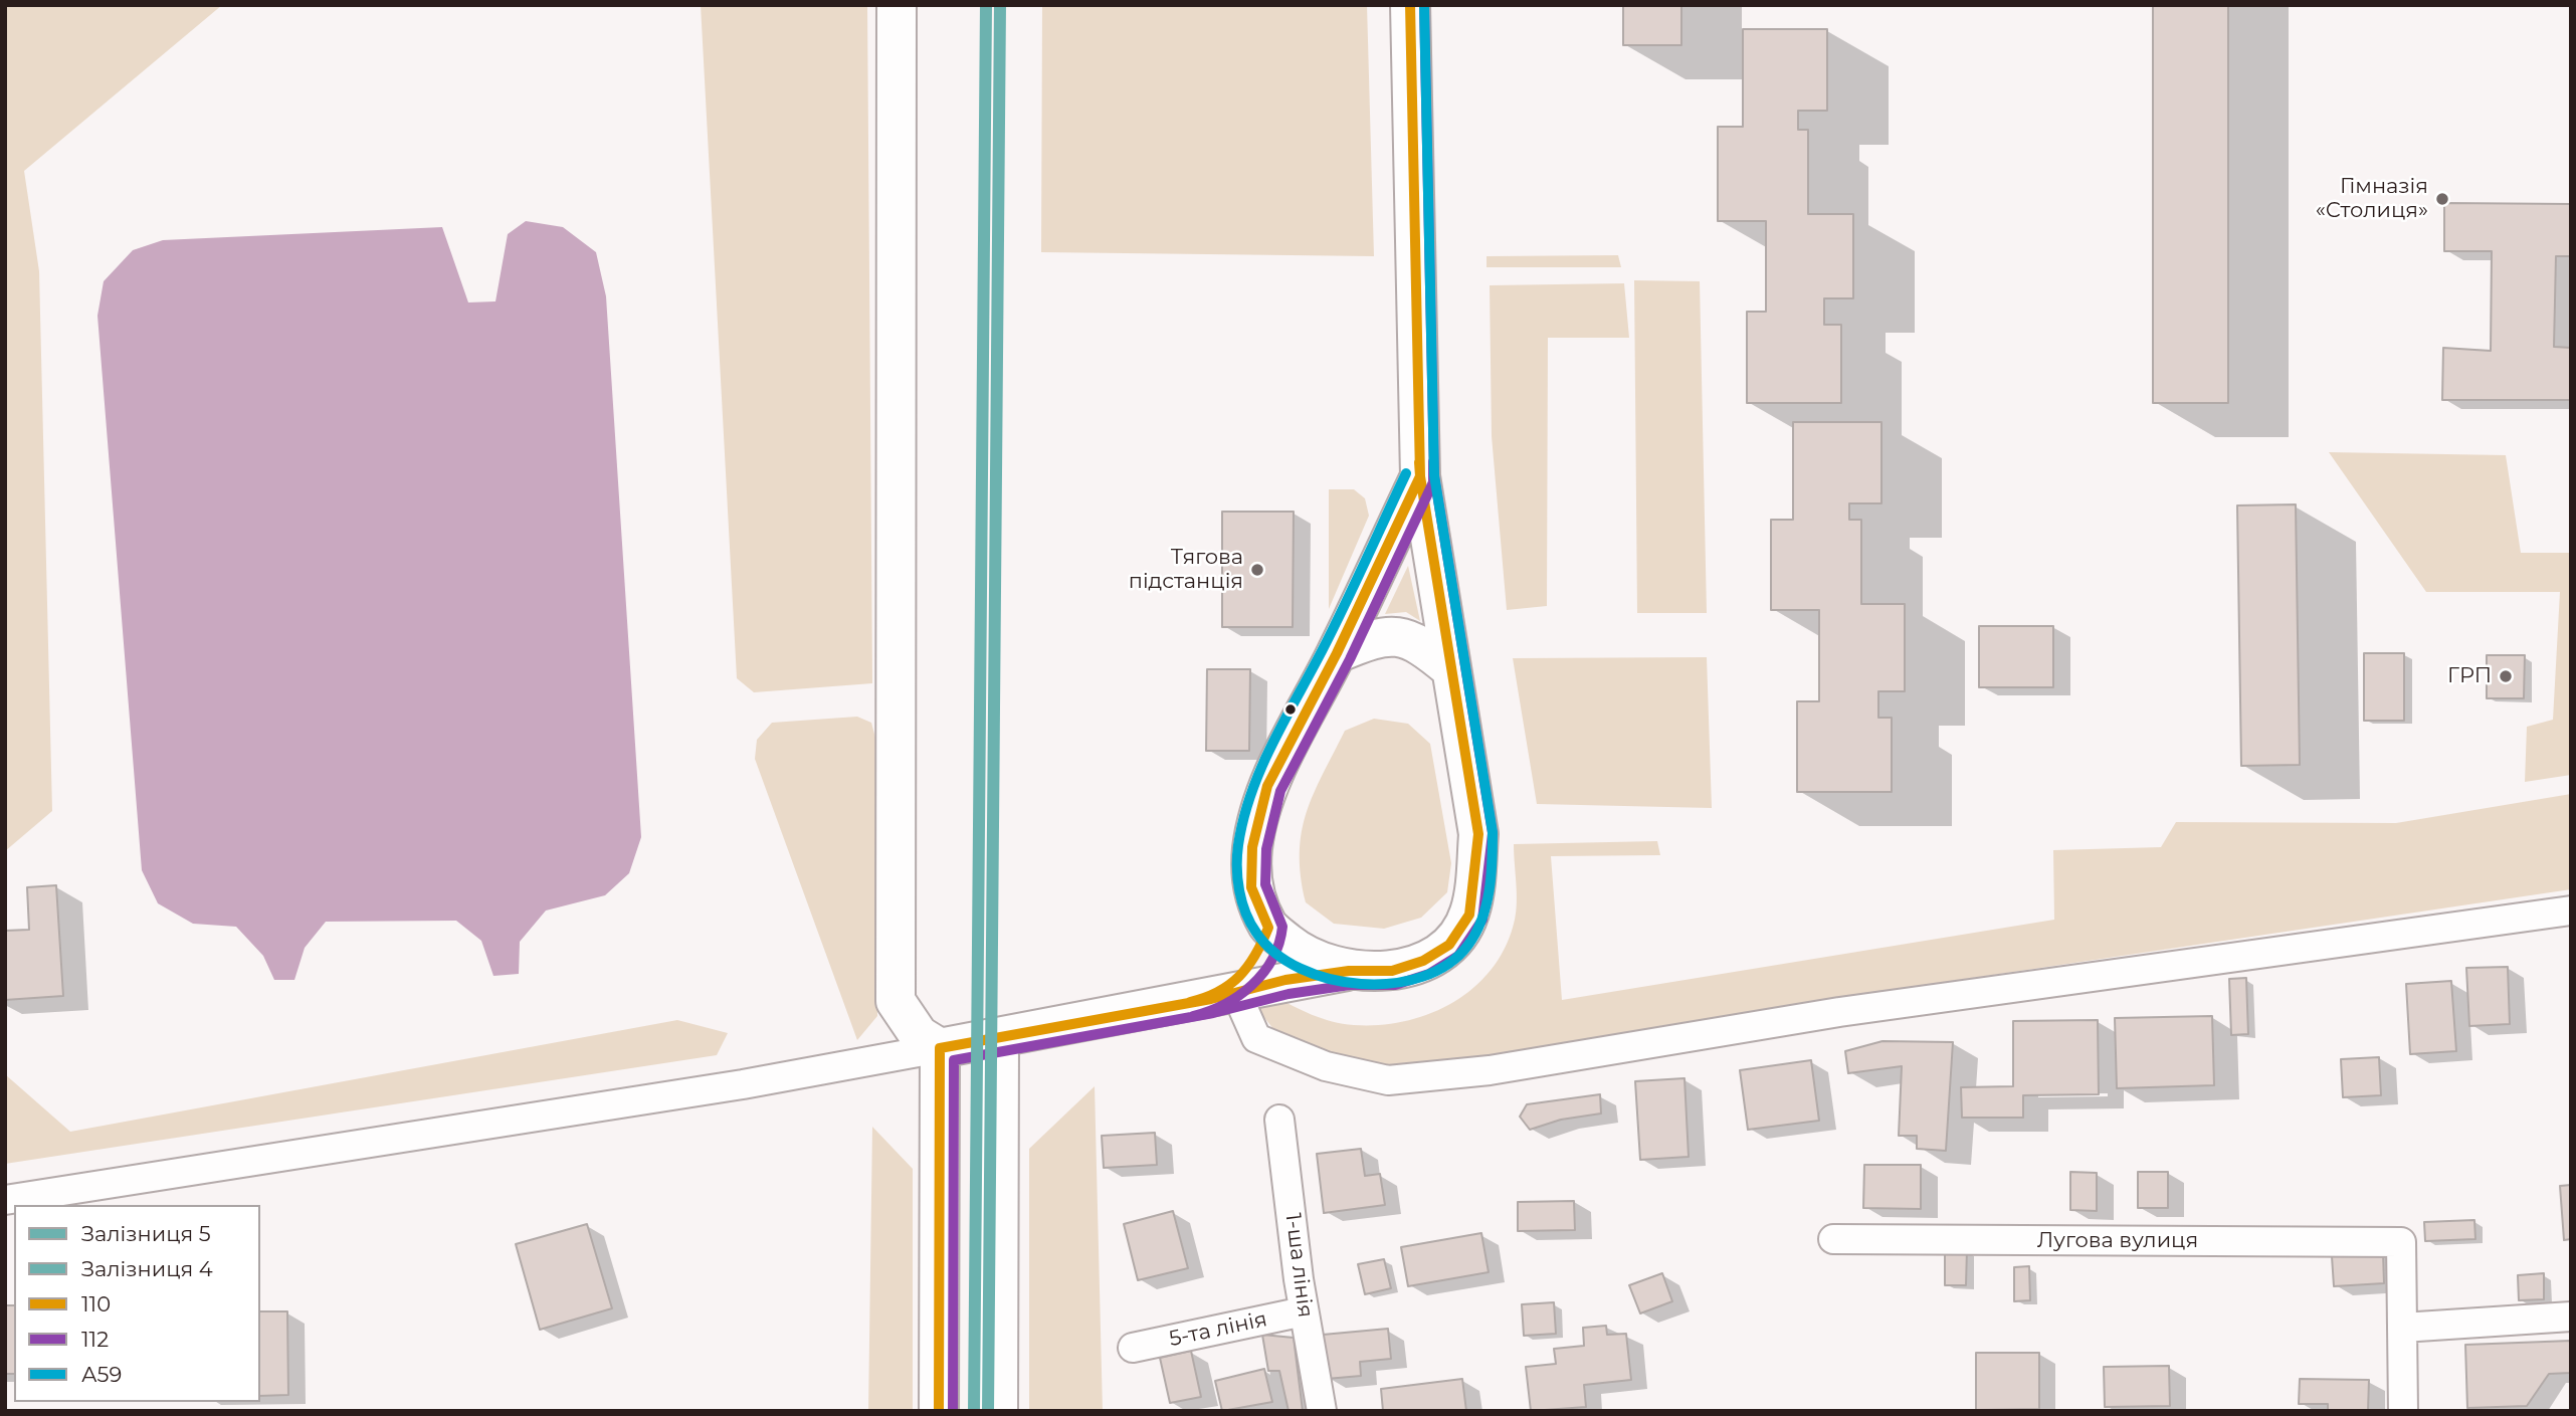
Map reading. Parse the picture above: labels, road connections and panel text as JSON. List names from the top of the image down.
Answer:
{
  "streets": {
    "street": ["Лугова вулиця", "1-ша лінія", "5-та лінія"]
  },
  "crossings": [
    ["1-ша лінія", "5-та лінія"]
  ],
  "places": ["Гімназія «Столиця»", "Тягова пiдстанцiя", "ГРП"],
  "lines": [
    "rail line 5",
    "rail line 4",
    "transit line 110",
    "transit line 112",
    "transit line А59"
  ],
  "legend": [
    "Залізниця 5",
    "Залізниця 4",
    "110",
    "112",
    "А59"
  ]
}
